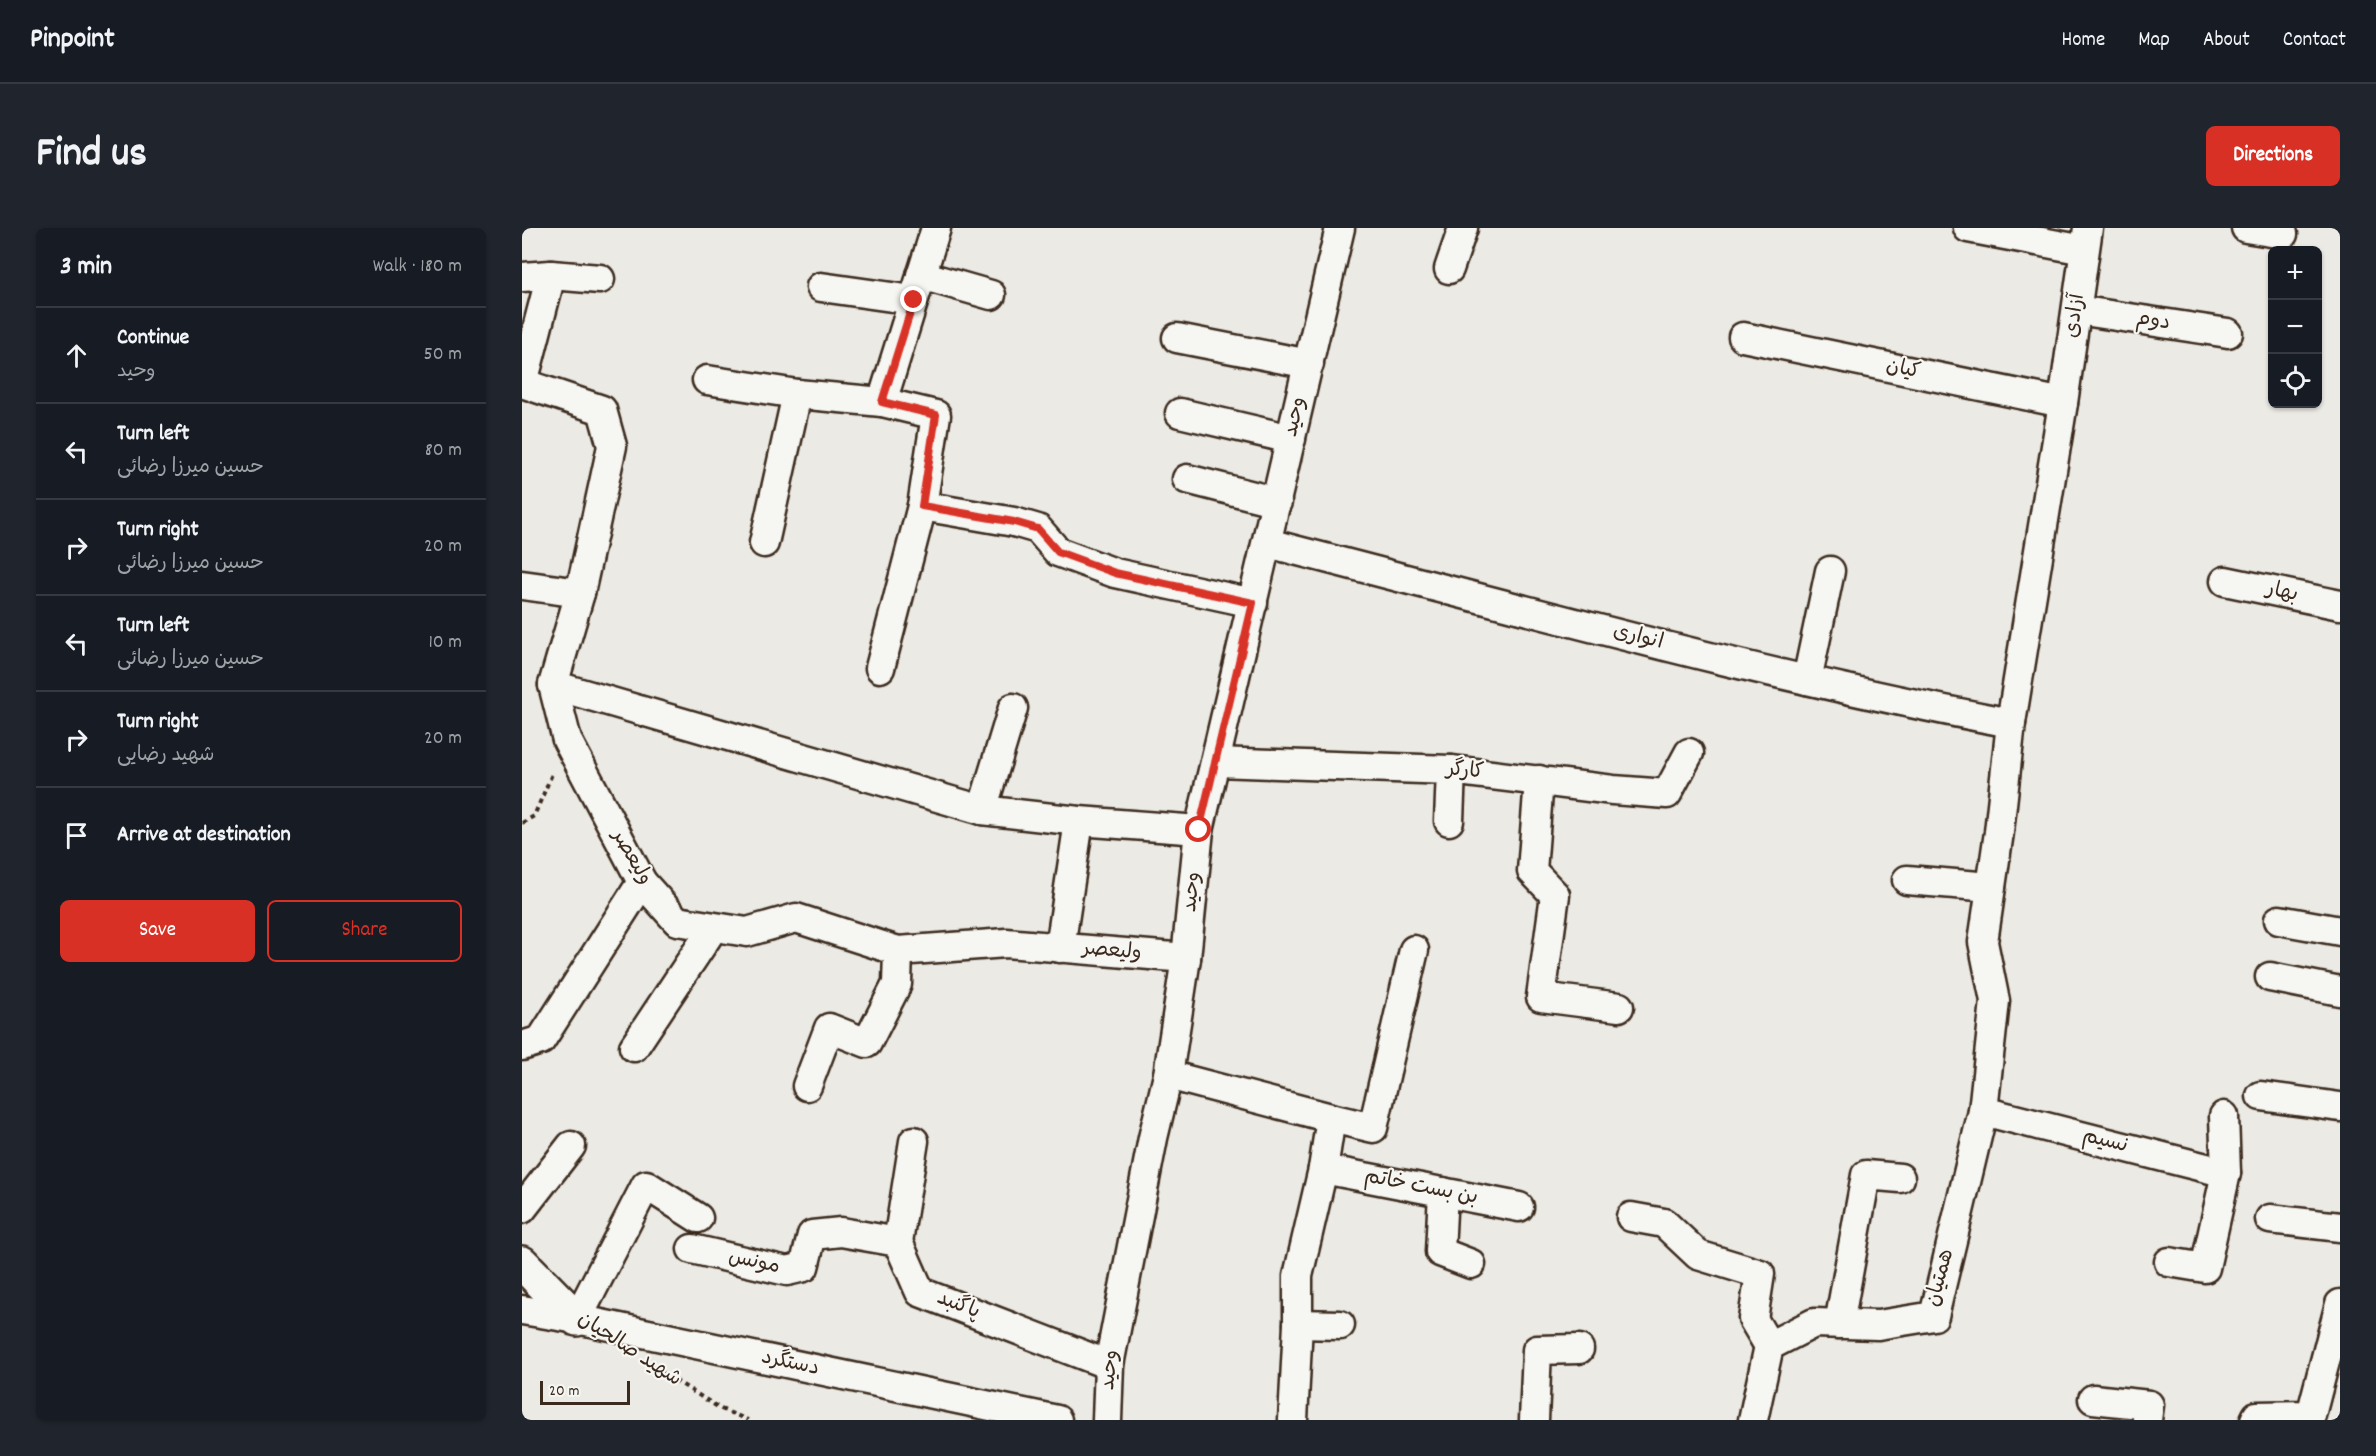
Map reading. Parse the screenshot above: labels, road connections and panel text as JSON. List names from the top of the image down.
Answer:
{
  "streets": {
    "street": [
      "آزادی",
      "دوم",
      "کیان",
      "وحید",
      "بهار",
      "انواری",
      "کارگر",
      "ولیعصر",
      "نسیم",
      "بن بست خاتم",
      "مونس",
      "همتیان",
      "پاگنبد",
      "شهید صالحیان",
      "دستگرد"
    ]
  },
  "crossings": [
    ["آزادی", "دوم"],
    ["آزادی", "کیان"],
    ["آزادی", "انواری"],
    ["آزادی", "همتیان"],
    ["وحید", "انواری"],
    ["وحید", "کارگر"],
    ["وحید", "ولیعصر"],
    ["وحید", "پاگنبد"],
    ["انواری", "همتیان"],
    ["نسیم", "همتیان"],
    ["مونس", "پاگنبد"],
    ["شهید صالحیان", "دستگرد"]
  ],
  "scale_bar": "20 m",
  "page": {
    "header": "Pinpoint",
    "nav": [
      "Home",
      "Map",
      "About",
      "Contact"
    ],
    "title": "Find us",
    "buttons": [
      "Directions",
      ["Save", "Share"]
    ],
    "heading": ["3 min", "Walk · 180 m"],
    "map_buttons": ["+", "−"],
    "list": [
      ["Continue", "وحید", "50 m"],
      ["Turn left", "حسین میرزا رضائی", "80 m"],
      ["Turn right", "حسین میرزا رضائی", "20 m"],
      ["Turn left", "حسین میرزا رضائی", "10 m"],
      ["Turn right", "شهید رضایی", "20 m"],
      "Arrive at destination"
    ],
    "scale": "20 m"
  }
}
